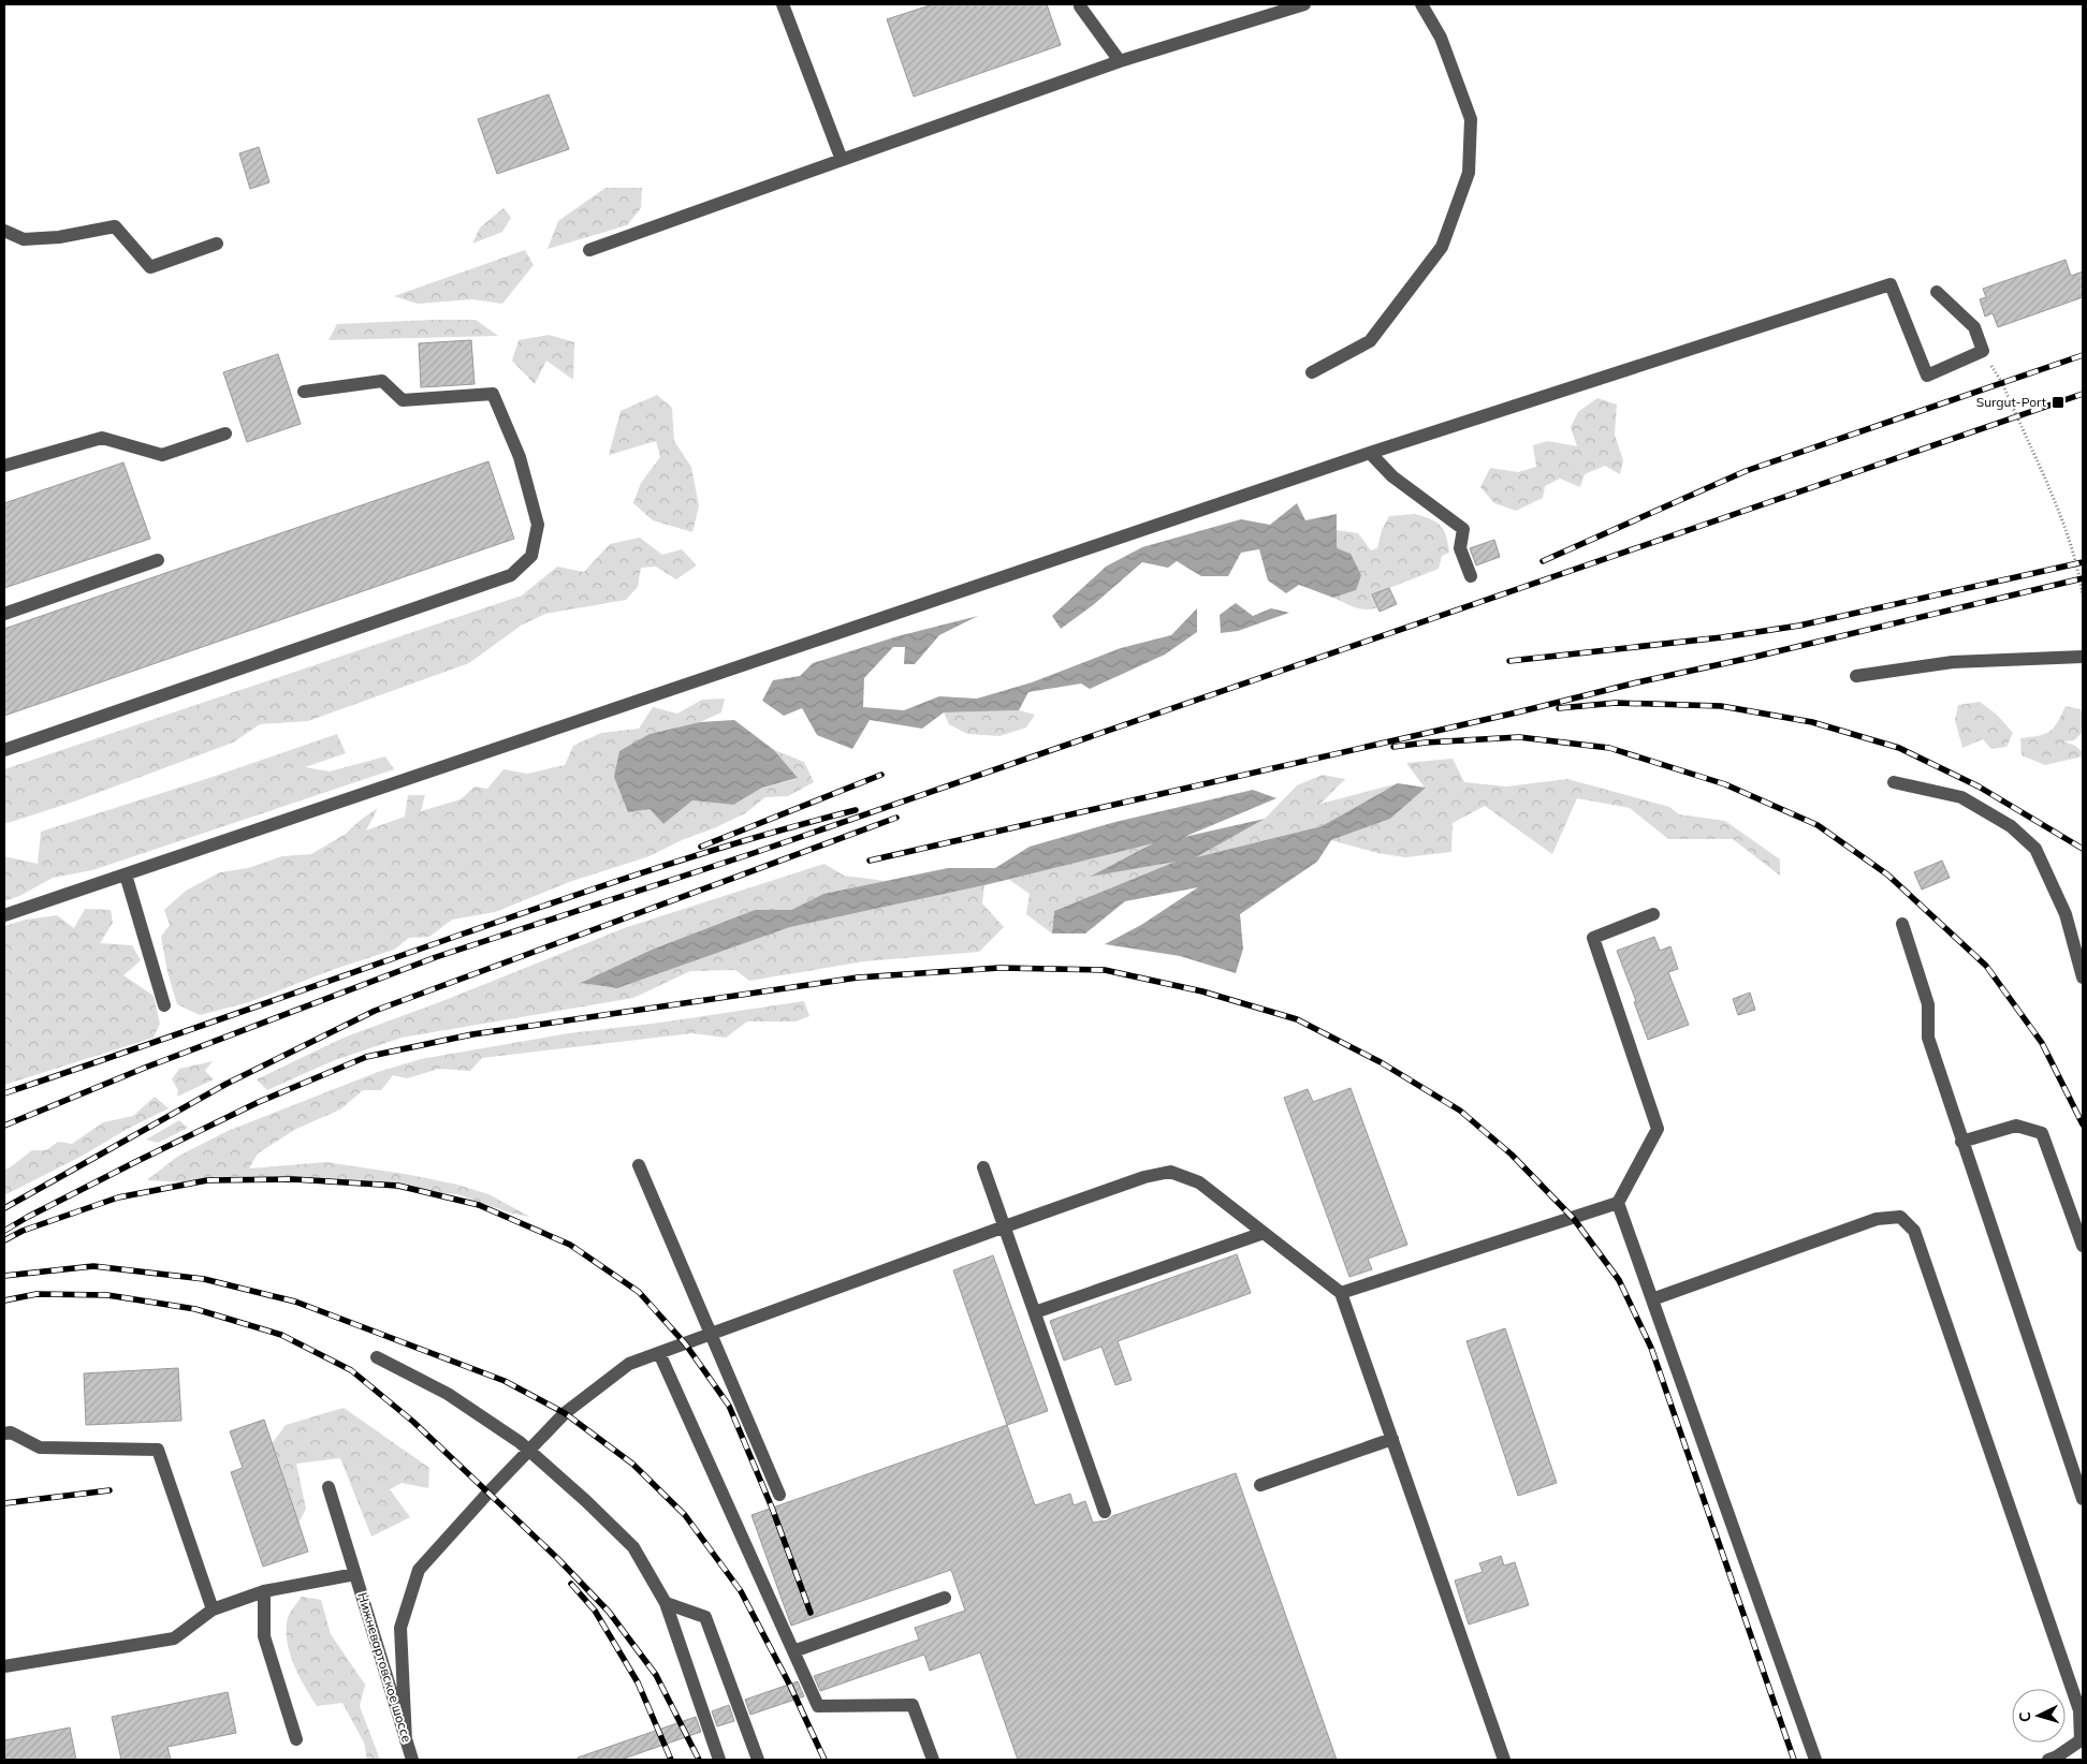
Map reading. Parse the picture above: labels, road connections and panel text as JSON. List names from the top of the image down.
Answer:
{
  "streets": {
    "street": ["Нижневартовское шоссе"]
  },
  "places": {
    "transit": ["Surgut-Port"]
  },
  "north": "left"
}
